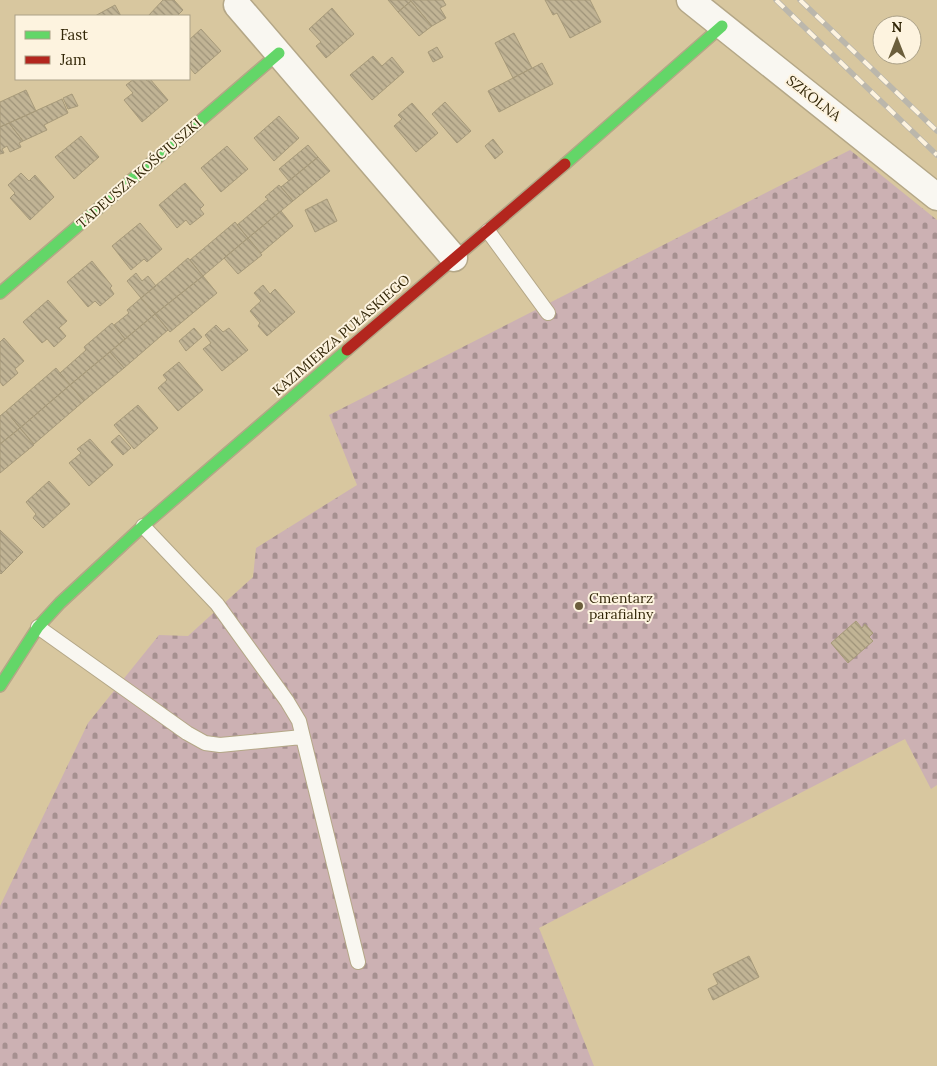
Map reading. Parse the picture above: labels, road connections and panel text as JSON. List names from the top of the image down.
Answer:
{
  "streets": {
    "street": ["SZKOLNA", "TADEUSZA KOŚCIUSZKI", "KAZIMIERZA PUŁASKIEGO"]
  },
  "crossings": [
    ["SZKOLNA", "KAZIMIERZA PUŁASKIEGO"]
  ],
  "places": ["Cmentarz parafialny"],
  "legend": ["Fast", "Jam"],
  "north": "top"
}
